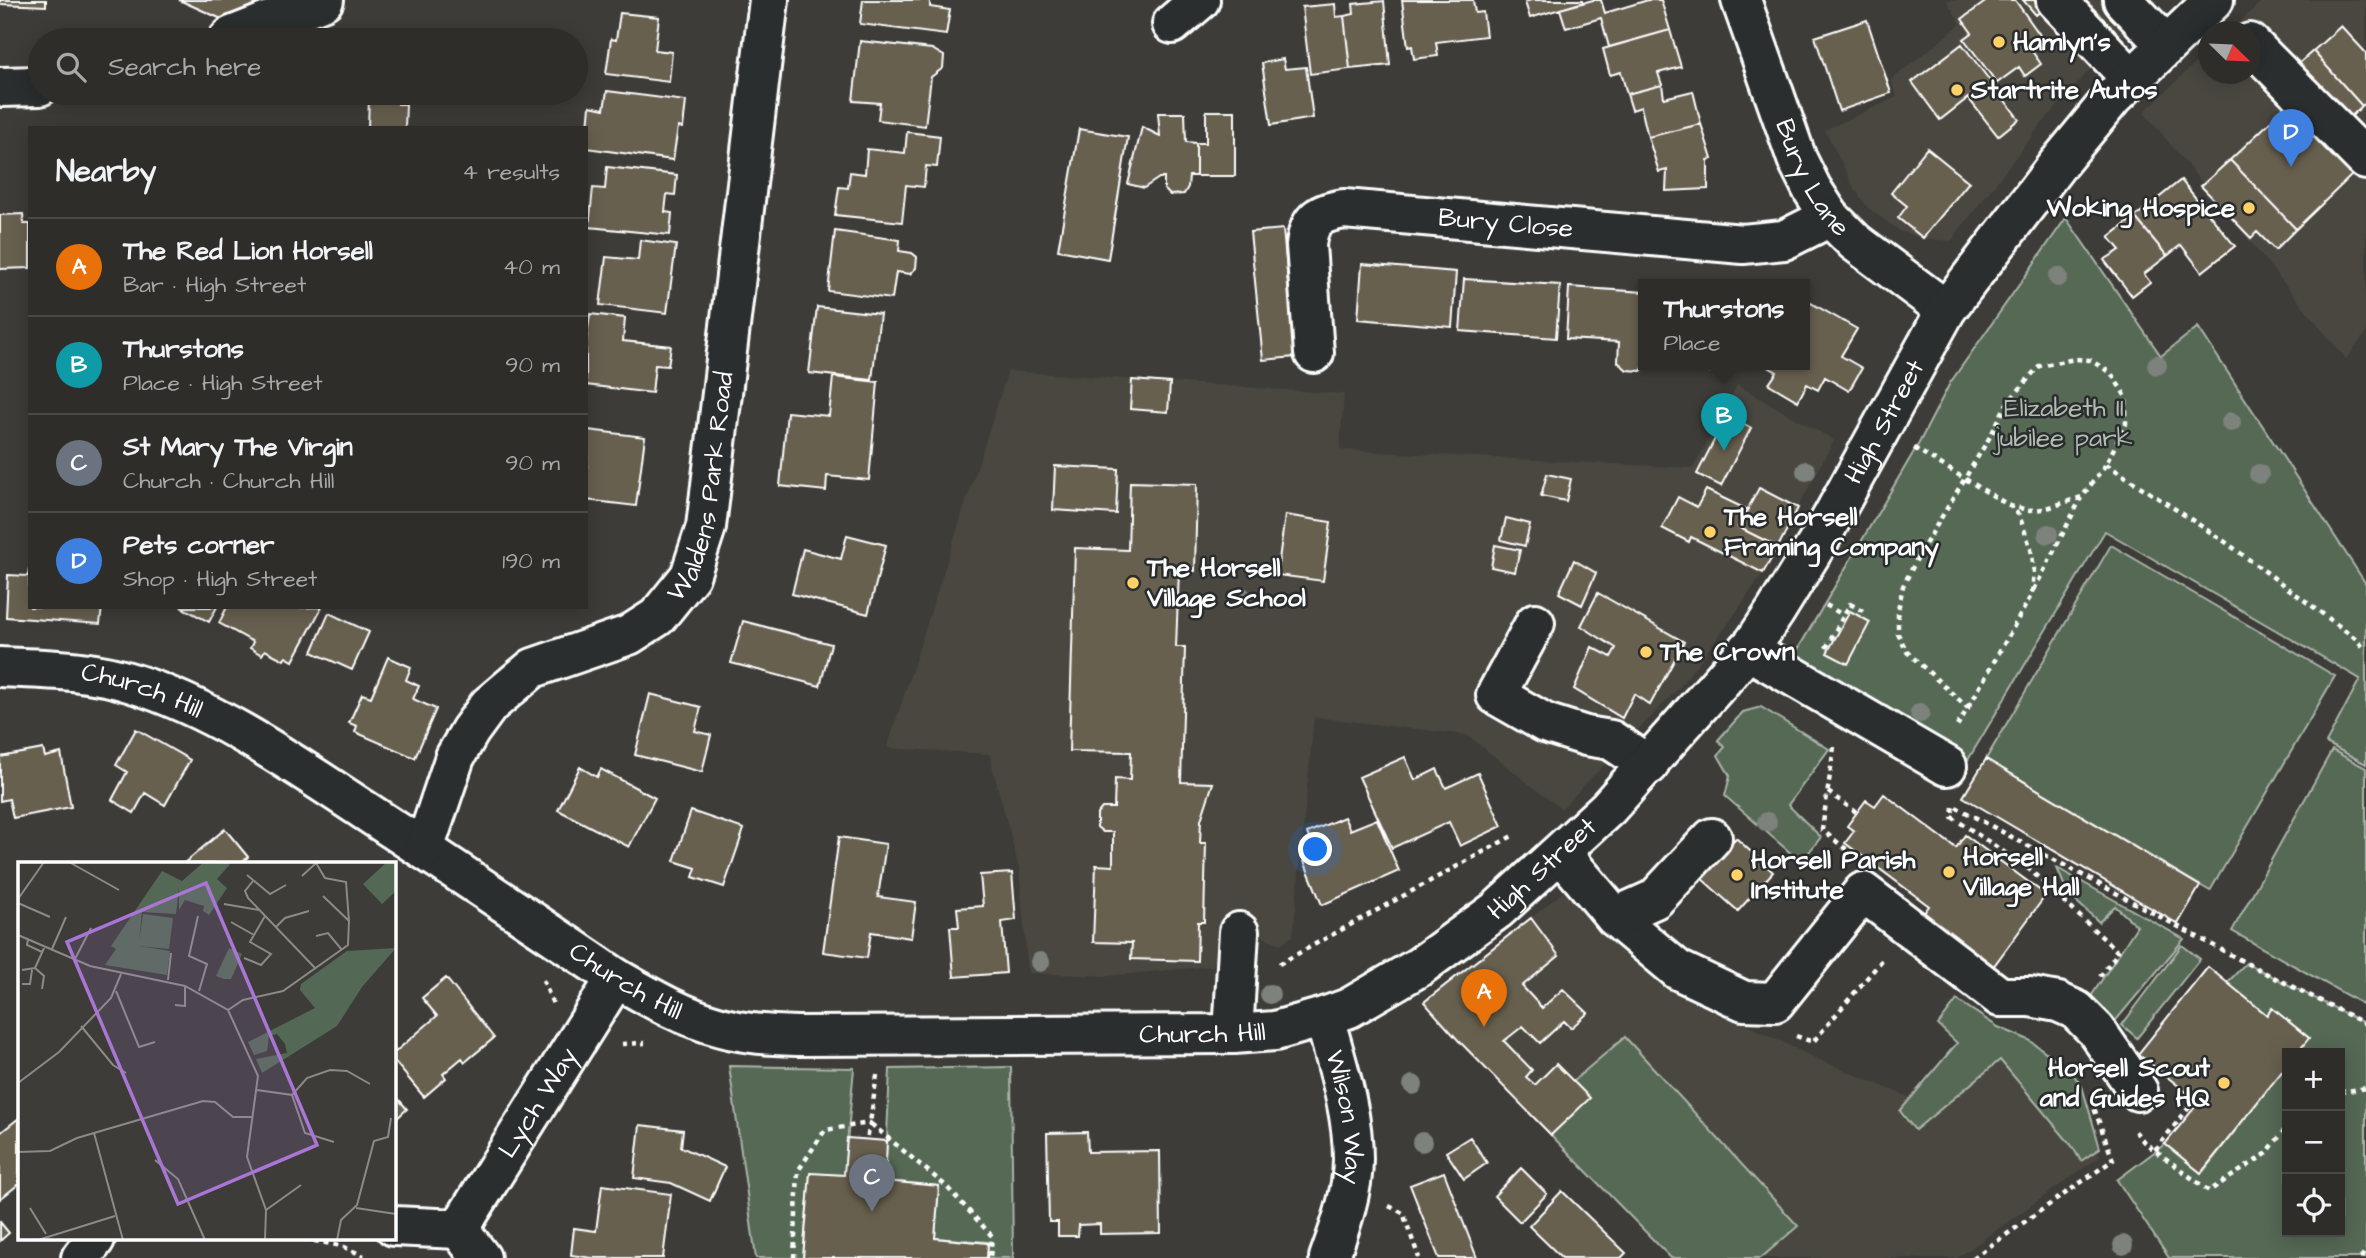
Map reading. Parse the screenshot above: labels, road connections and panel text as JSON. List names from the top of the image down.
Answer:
{
  "streets": {
    "street": [
      "Bury Lane",
      "Bury Close",
      "High Street",
      "Waldens Park Road",
      "Church Hill",
      "Lych Way",
      "Wilson Way"
    ]
  },
  "crossings": [
    ["Bury Lane", "Bury Close"],
    ["Bury Lane", "High Street"],
    ["High Street", "Church Hill"],
    ["High Street", "Wilson Way"],
    ["Waldens Park Road", "Church Hill"],
    ["Church Hill", "Lych Way"],
    ["Church Hill", "Wilson Way"]
  ],
  "parks": ["Elizabeth II jubilee park"],
  "places": [
    "Hamlyn's",
    "Startrite Autos",
    "Woking Hospice",
    "The Horsell Framing Company",
    "The Horsell Village School",
    "The Crown",
    "Horsell Village Hall",
    "Horsell Parish Institute",
    "Horsell Scout and Guides HQ"
  ],
  "north": "bottom right",
  "page": {
    "search": "Search here",
    "pins": [
      "D",
      "B",
      "A",
      "C"
    ],
    "heading": ["Nearby", "4 results"],
    "list": [
      {
        "mark": "A",
        "name": "The Red Lion Horsell",
        "note": "Bar · High Street",
        "value": "40 m"
      },
      {
        "mark": "B",
        "name": "Thurstons",
        "note": "Place · High Street",
        "value": "90 m"
      },
      {
        "mark": "C",
        "name": "St Mary The Virgin",
        "note": "Church · Church Hill",
        "value": "90 m"
      },
      {
        "mark": "D",
        "name": "Pets corner",
        "note": "Shop · High Street",
        "value": "190 m"
      }
    ],
    "popup": ["Thurstons", "Place"],
    "map_buttons": ["+", "−"]
  }
}
